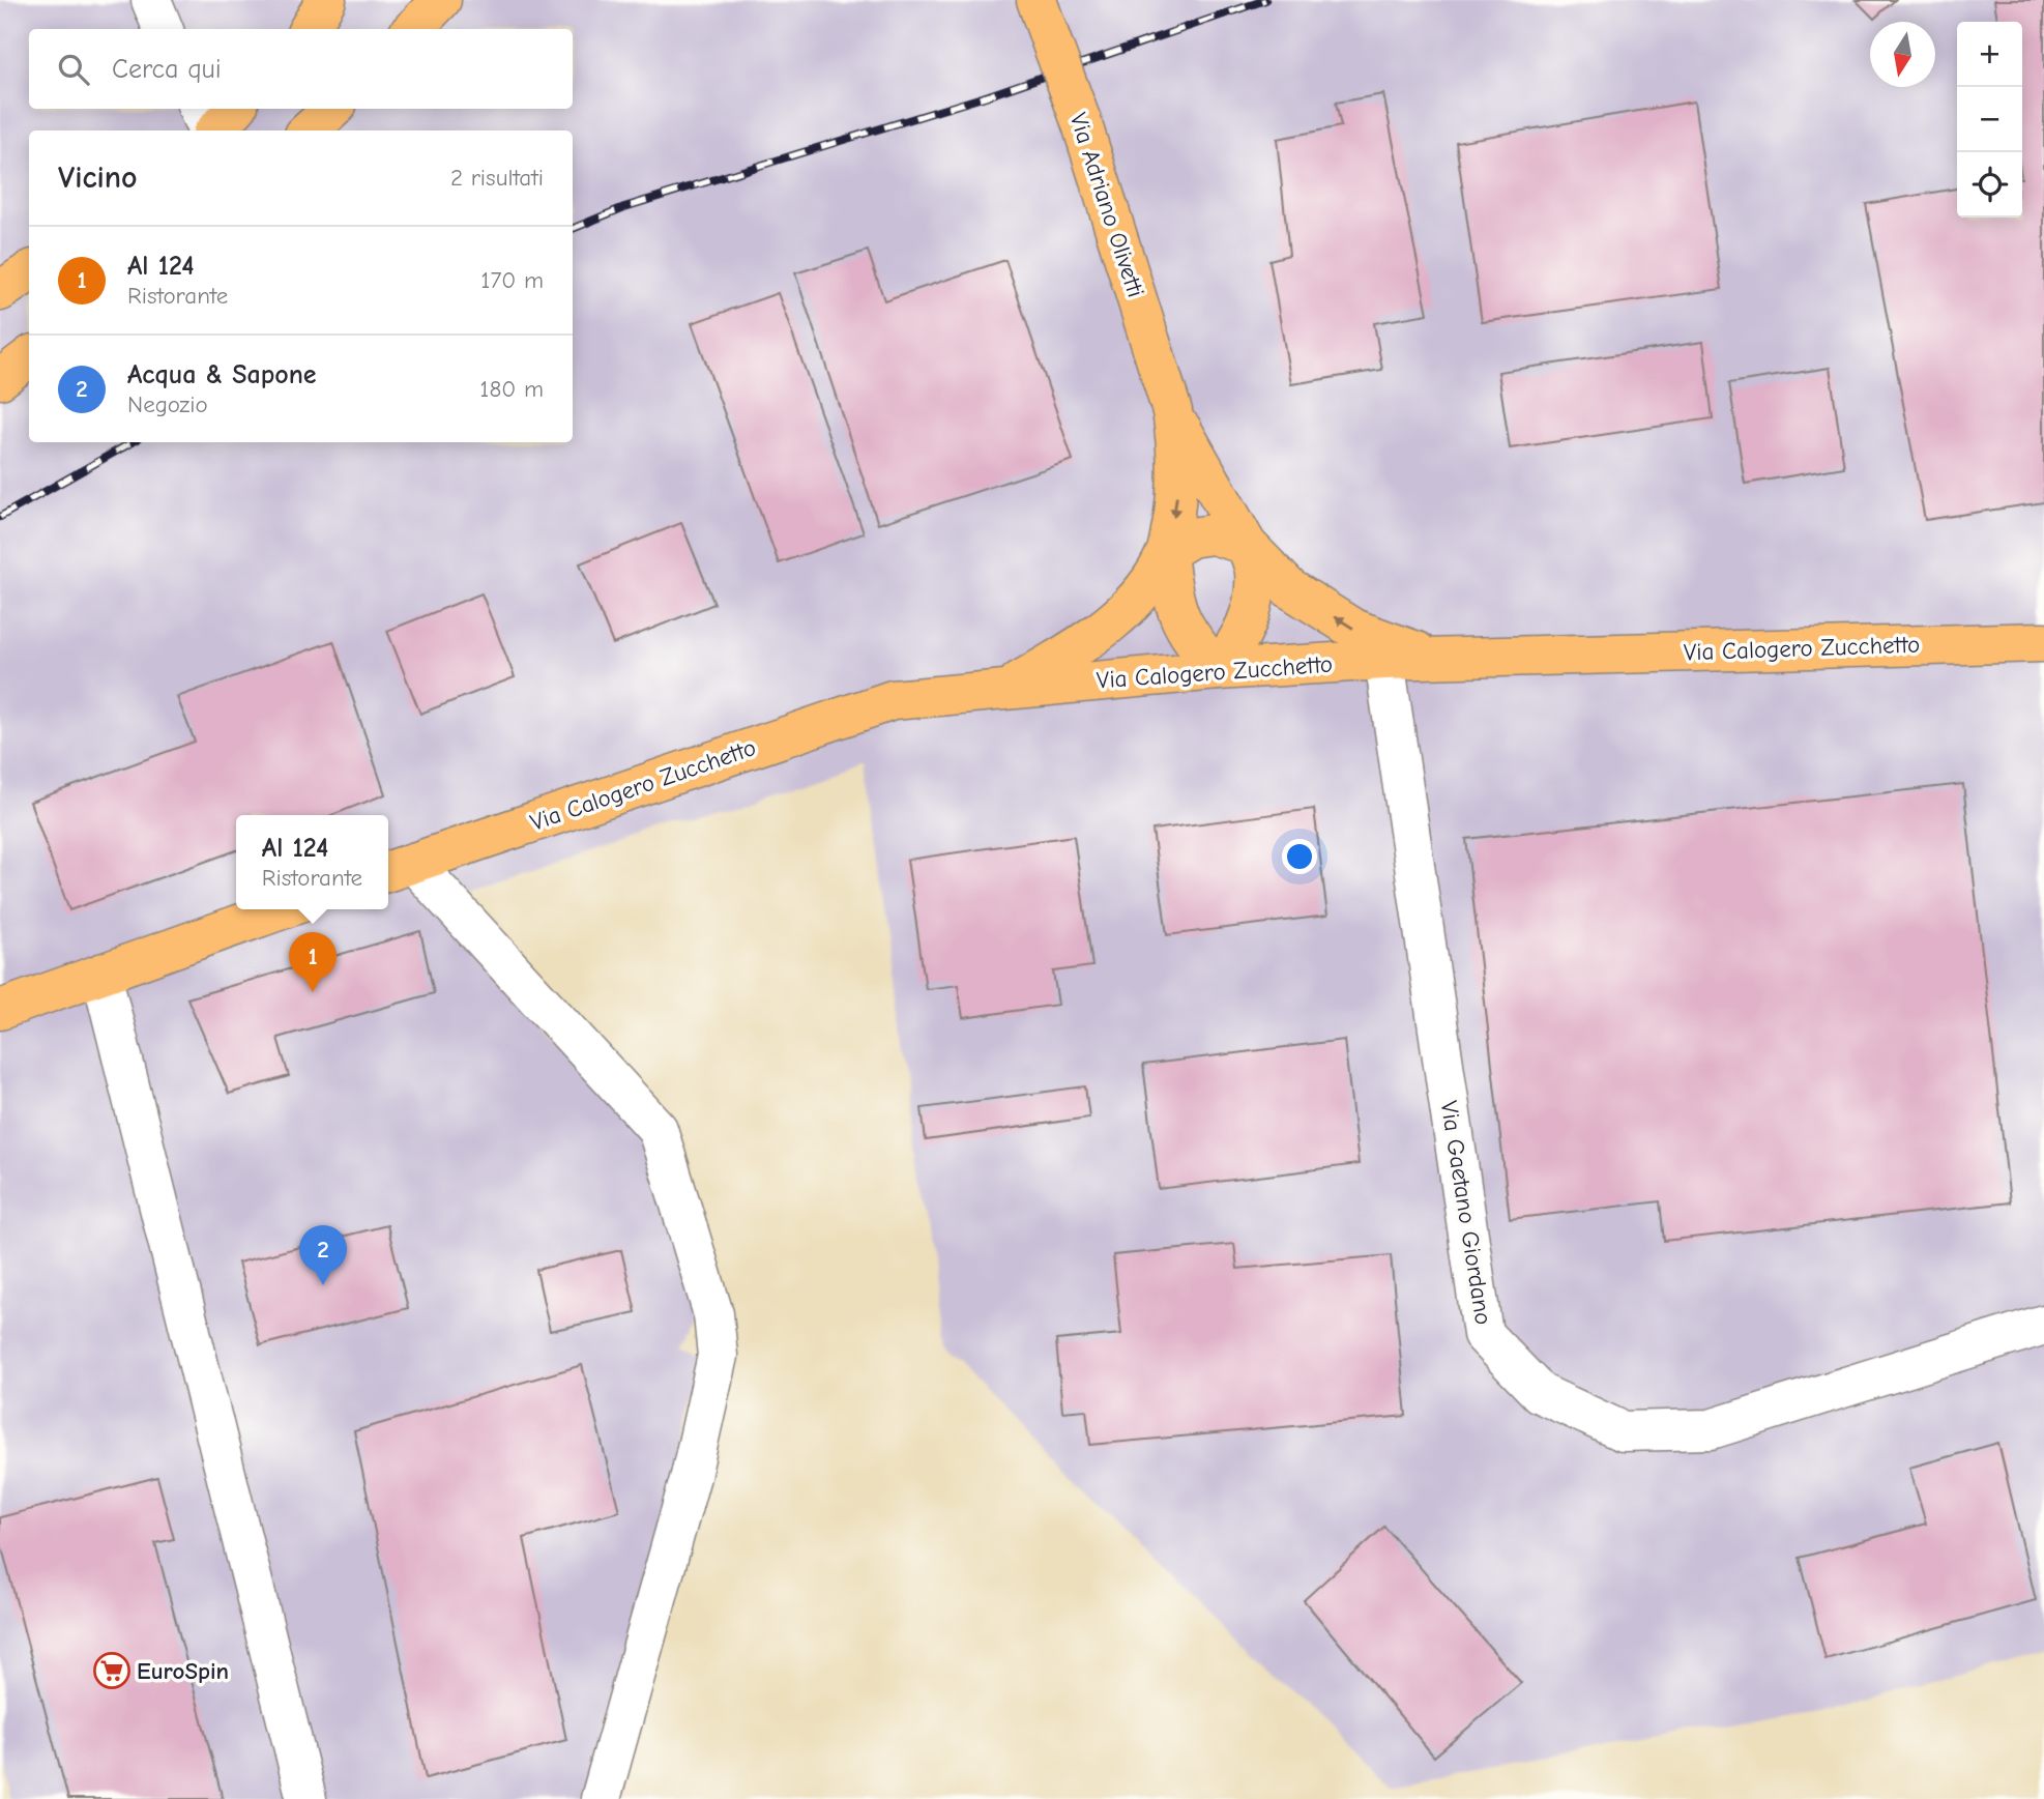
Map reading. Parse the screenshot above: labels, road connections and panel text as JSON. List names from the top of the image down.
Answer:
{
  "streets": {
    "main road": ["Via Adriano Olivetti", "Via Calogero Zucchetto"],
    "street": ["Via Gaetano Giordano"]
  },
  "crossings": [
    ["Via Adriano Olivetti", "Via Calogero Zucchetto"],
    ["Via Calogero Zucchetto", "Via Gaetano Giordano"]
  ],
  "places": {
    "supermarket": ["EuroSpin"]
  },
  "north": "bottom",
  "page": {
    "map_buttons": ["+", "−"],
    "search": "Cerca qui",
    "heading": ["Vicino", "2 risultati"],
    "list": [
      {
        "mark": "1",
        "name": "Al 124",
        "note": "Ristorante",
        "value": "170 m"
      },
      {
        "mark": "2",
        "name": "Acqua & Sapone",
        "note": "Negozio",
        "value": "180 m"
      }
    ],
    "popup": ["Al 124", "Ristorante"],
    "pins": ["1", "2"]
  }
}
